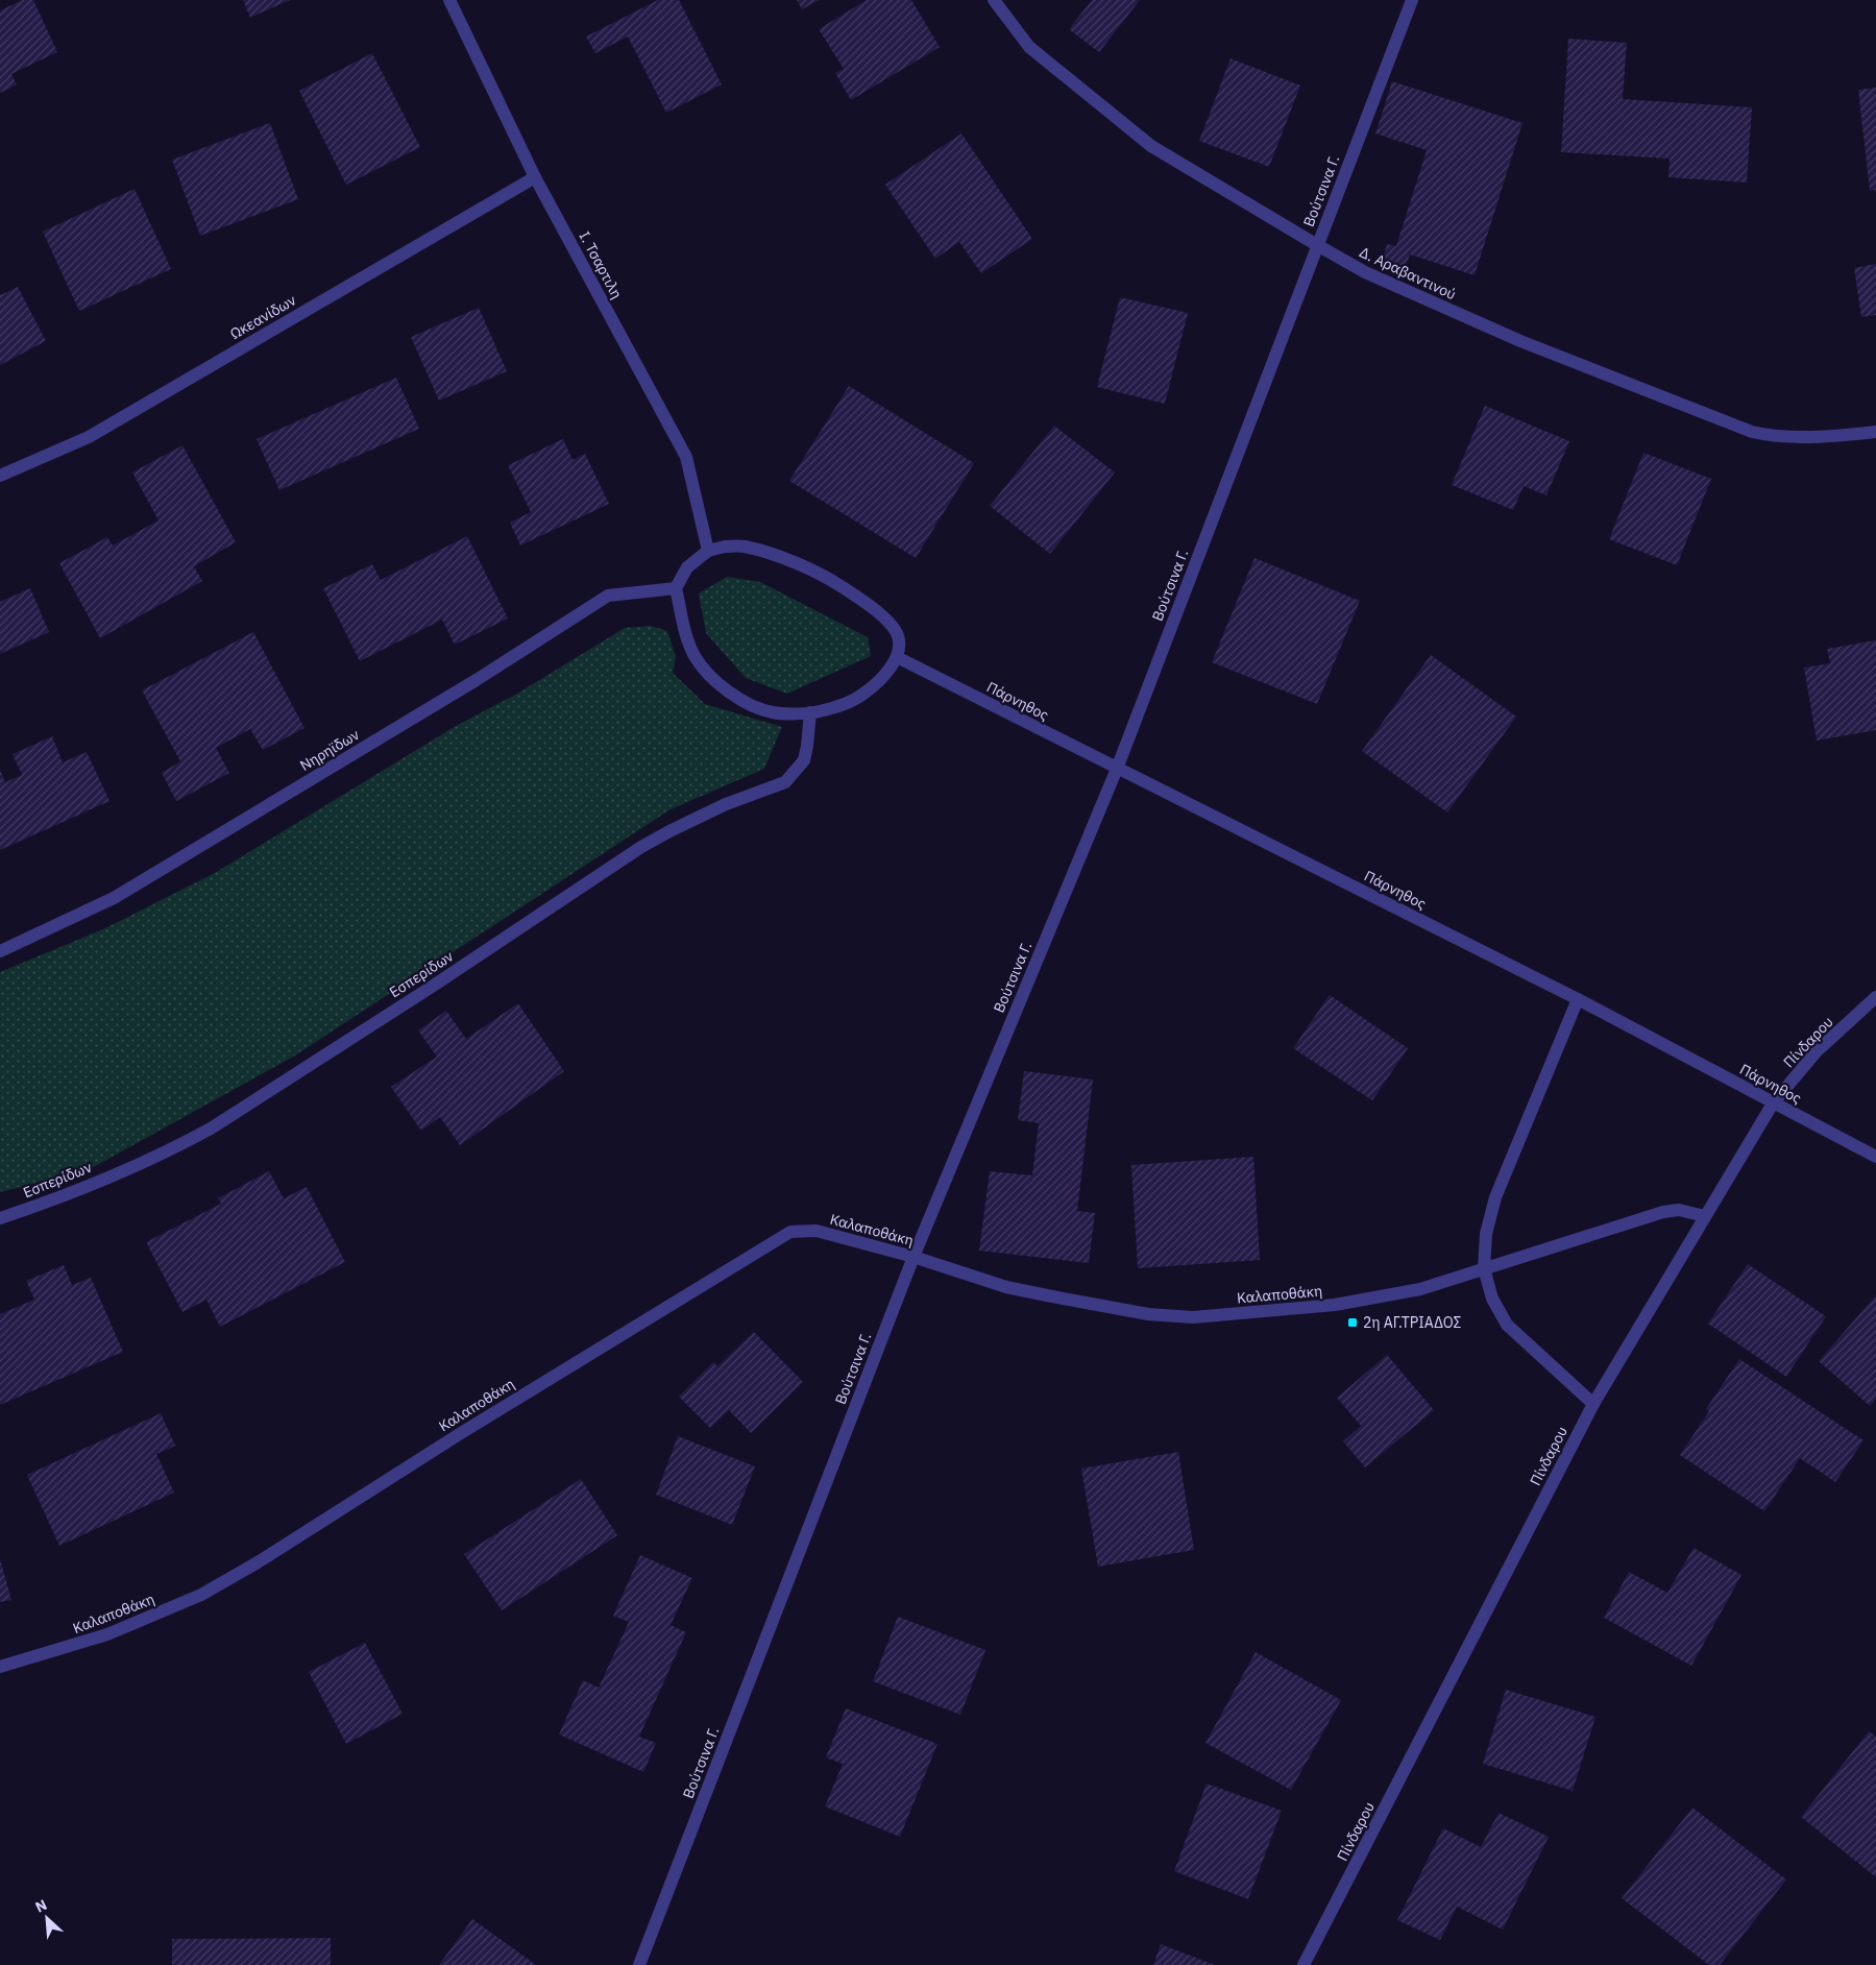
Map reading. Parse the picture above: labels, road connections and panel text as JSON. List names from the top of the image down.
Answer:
{
  "streets": {
    "street": [
      "Βούτσινα Γ.",
      "Ι. Τσαρτιλη",
      "Δ. Αραβαντινού",
      "Ωκεανίδων",
      "Πάρνηθος",
      "Νηρηϊδων",
      "Εσπερίδων",
      "Πίνδαρου",
      "Καλαποθάκη"
    ]
  },
  "crossings": [
    ["Βούτσινα Γ.", "Δ. Αραβαντινού"],
    ["Βούτσινα Γ.", "Πάρνηθος"],
    ["Βούτσινα Γ.", "Καλαποθάκη"],
    ["Ι. Τσαρτιλη", "Ωκεανίδων"],
    ["Πάρνηθος", "Πίνδαρου"],
    ["Πίνδαρου", "Καλαποθάκη"]
  ],
  "places": {
    "transit": ["2η ΑΓ.ΤΡΙΑΔΟΣ"]
  },
  "north": "top left"
}
